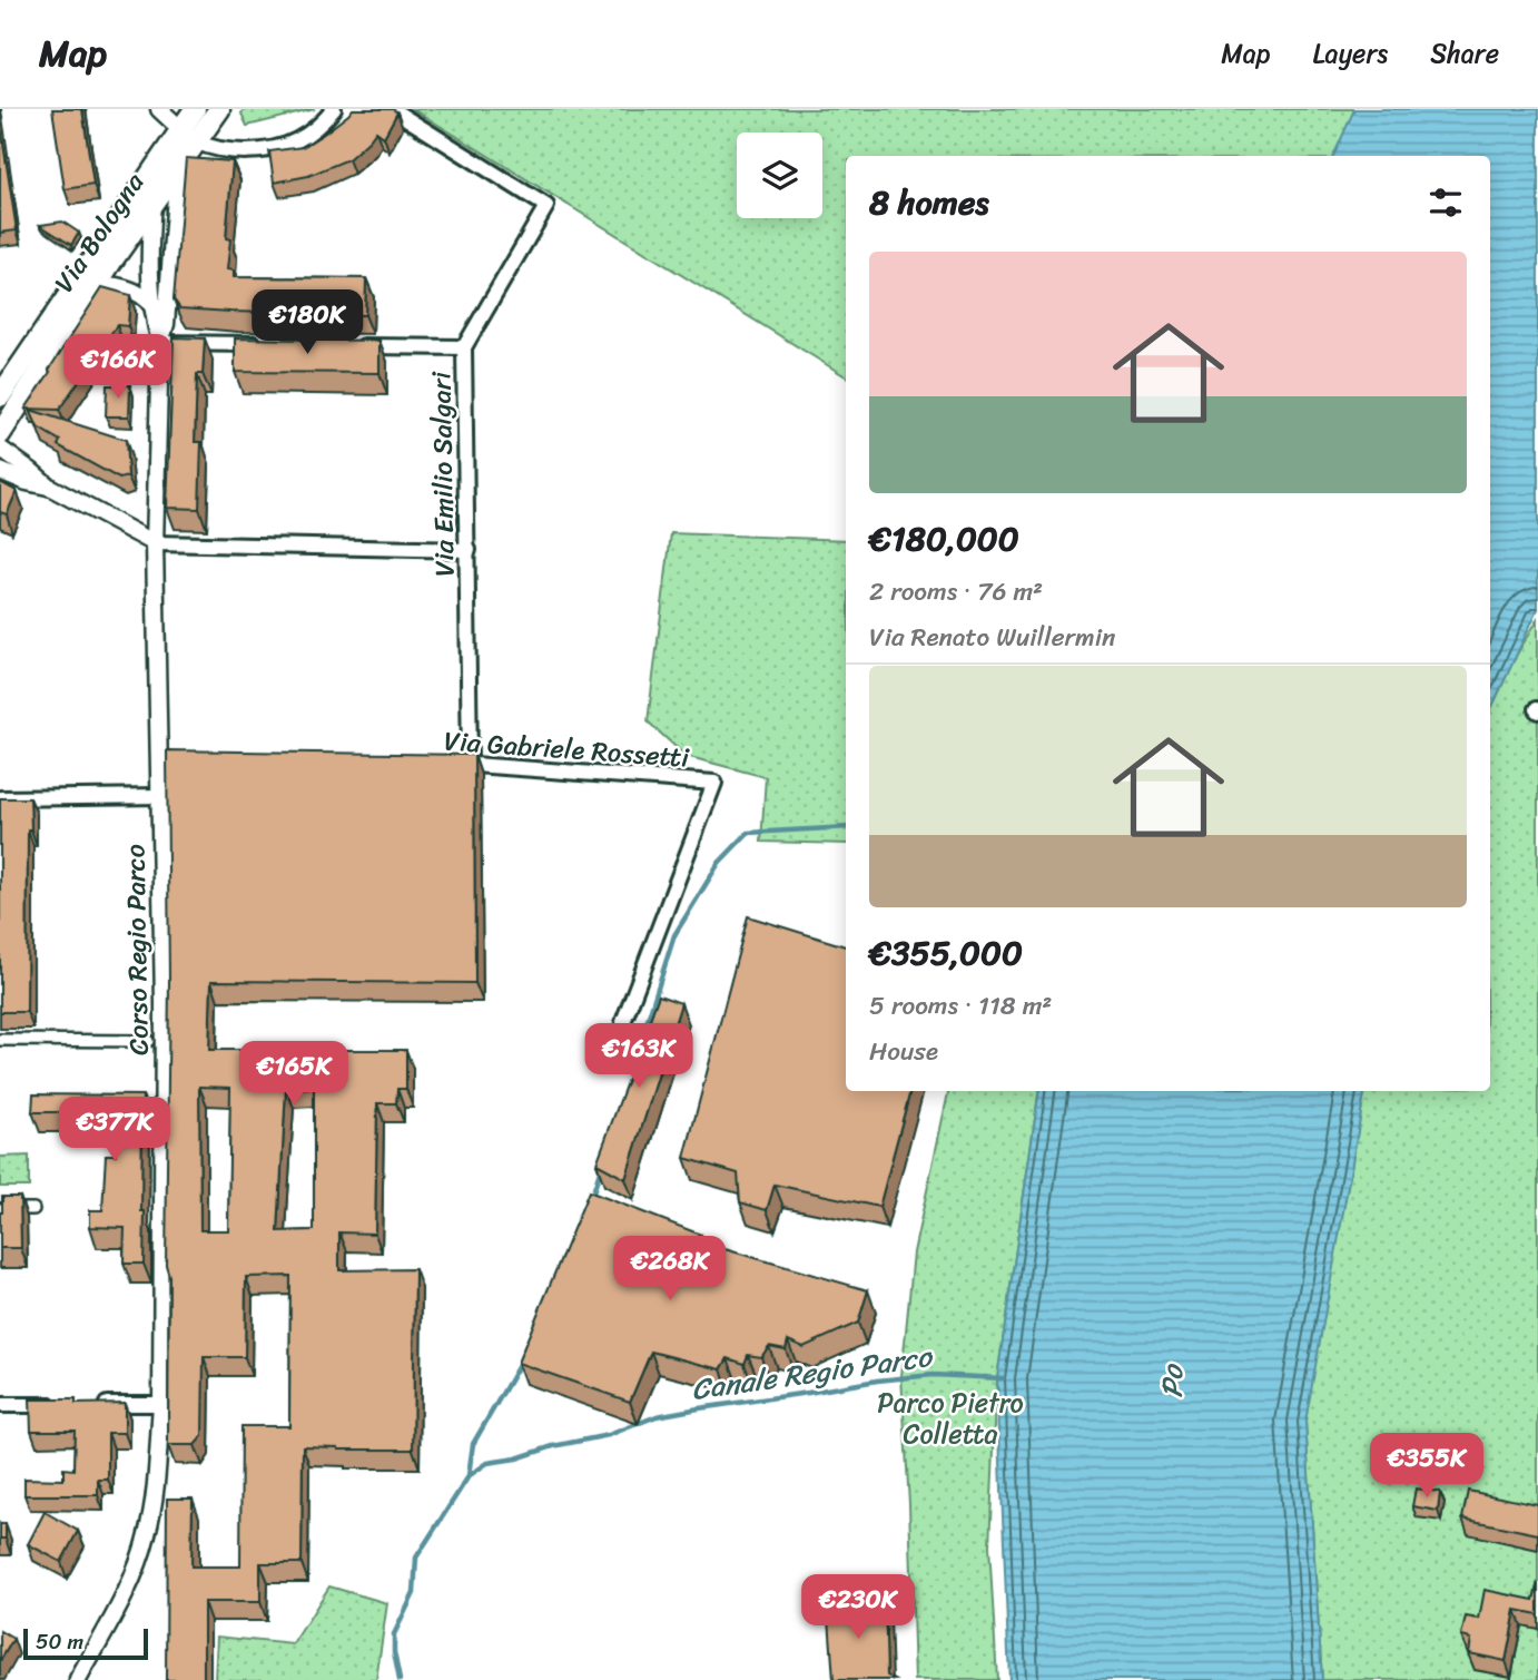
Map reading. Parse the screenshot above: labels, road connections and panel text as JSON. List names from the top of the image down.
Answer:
{
  "streets": {
    "main road": ["Via Bologna"],
    "street": ["Via Emilio Salgari", "Via Gabriele Rossetti", "Corso Regio Parco"]
  },
  "crossings": [
    ["Via Bologna", "Corso Regio Parco"],
    ["Via Emilio Salgari", "Via Gabriele Rossetti"]
  ],
  "water": ["Canale Regio Parco", "Po"],
  "parks": ["Parco Pietro Colletta"],
  "scale_bar": "50 m",
  "page": {
    "header": "Map",
    "nav": ["Map", "Layers", "Share"],
    "heading": "8 homes",
    "list": [
      {
        "name": "€180,000",
        "note": "2 rooms · 76 m² · Via Renato Wuillermin"
      },
      {
        "name": "€355,000",
        "note": "5 rooms · 118 m² · House"
      }
    ],
    "price": [
      "€180K",
      "€166K",
      "€163K",
      "€165K",
      "€377K",
      "€268K",
      "€355K",
      "€230K"
    ],
    "scale": "50 m"
  }
}
